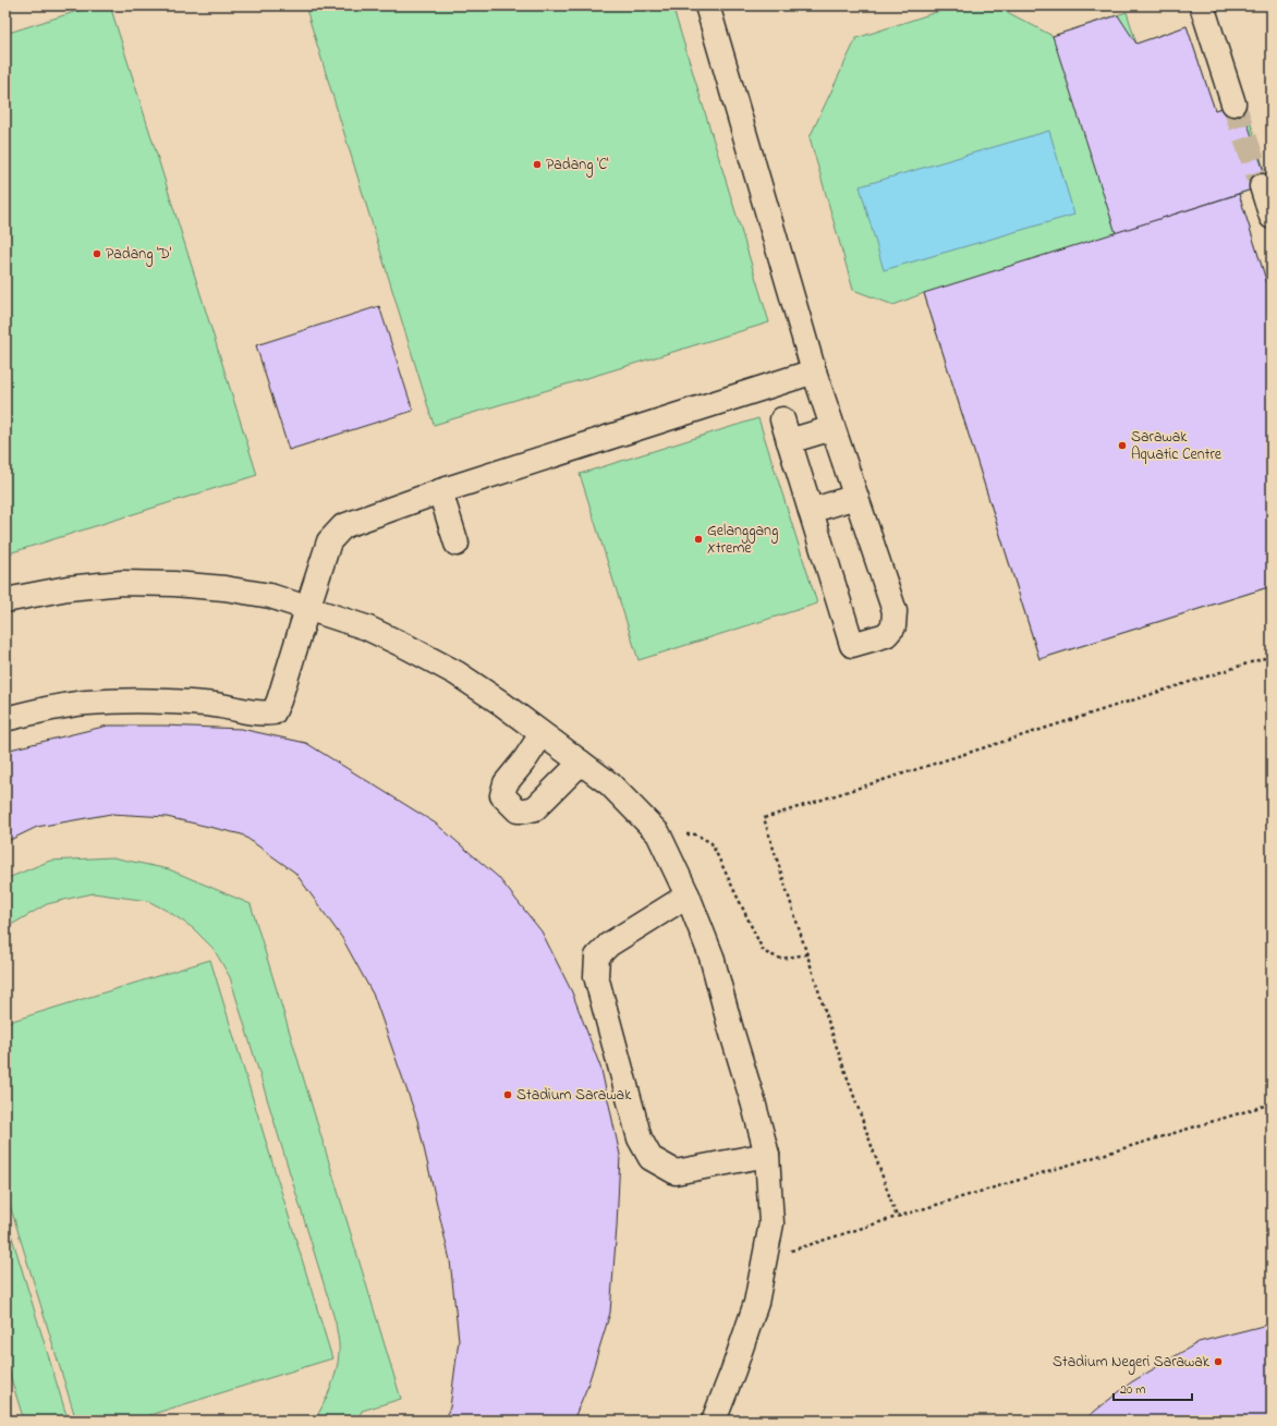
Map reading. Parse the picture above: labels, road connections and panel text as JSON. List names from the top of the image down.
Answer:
{
  "places": [
    "Padang 'C'",
    "Padang 'D'",
    "Sarawak Aquatic Centre",
    "Gelanggang Xtreme",
    "Stadium Sarawak",
    "Stadium Negeri Sarawak"
  ],
  "scale_bar": "20 m"
}
